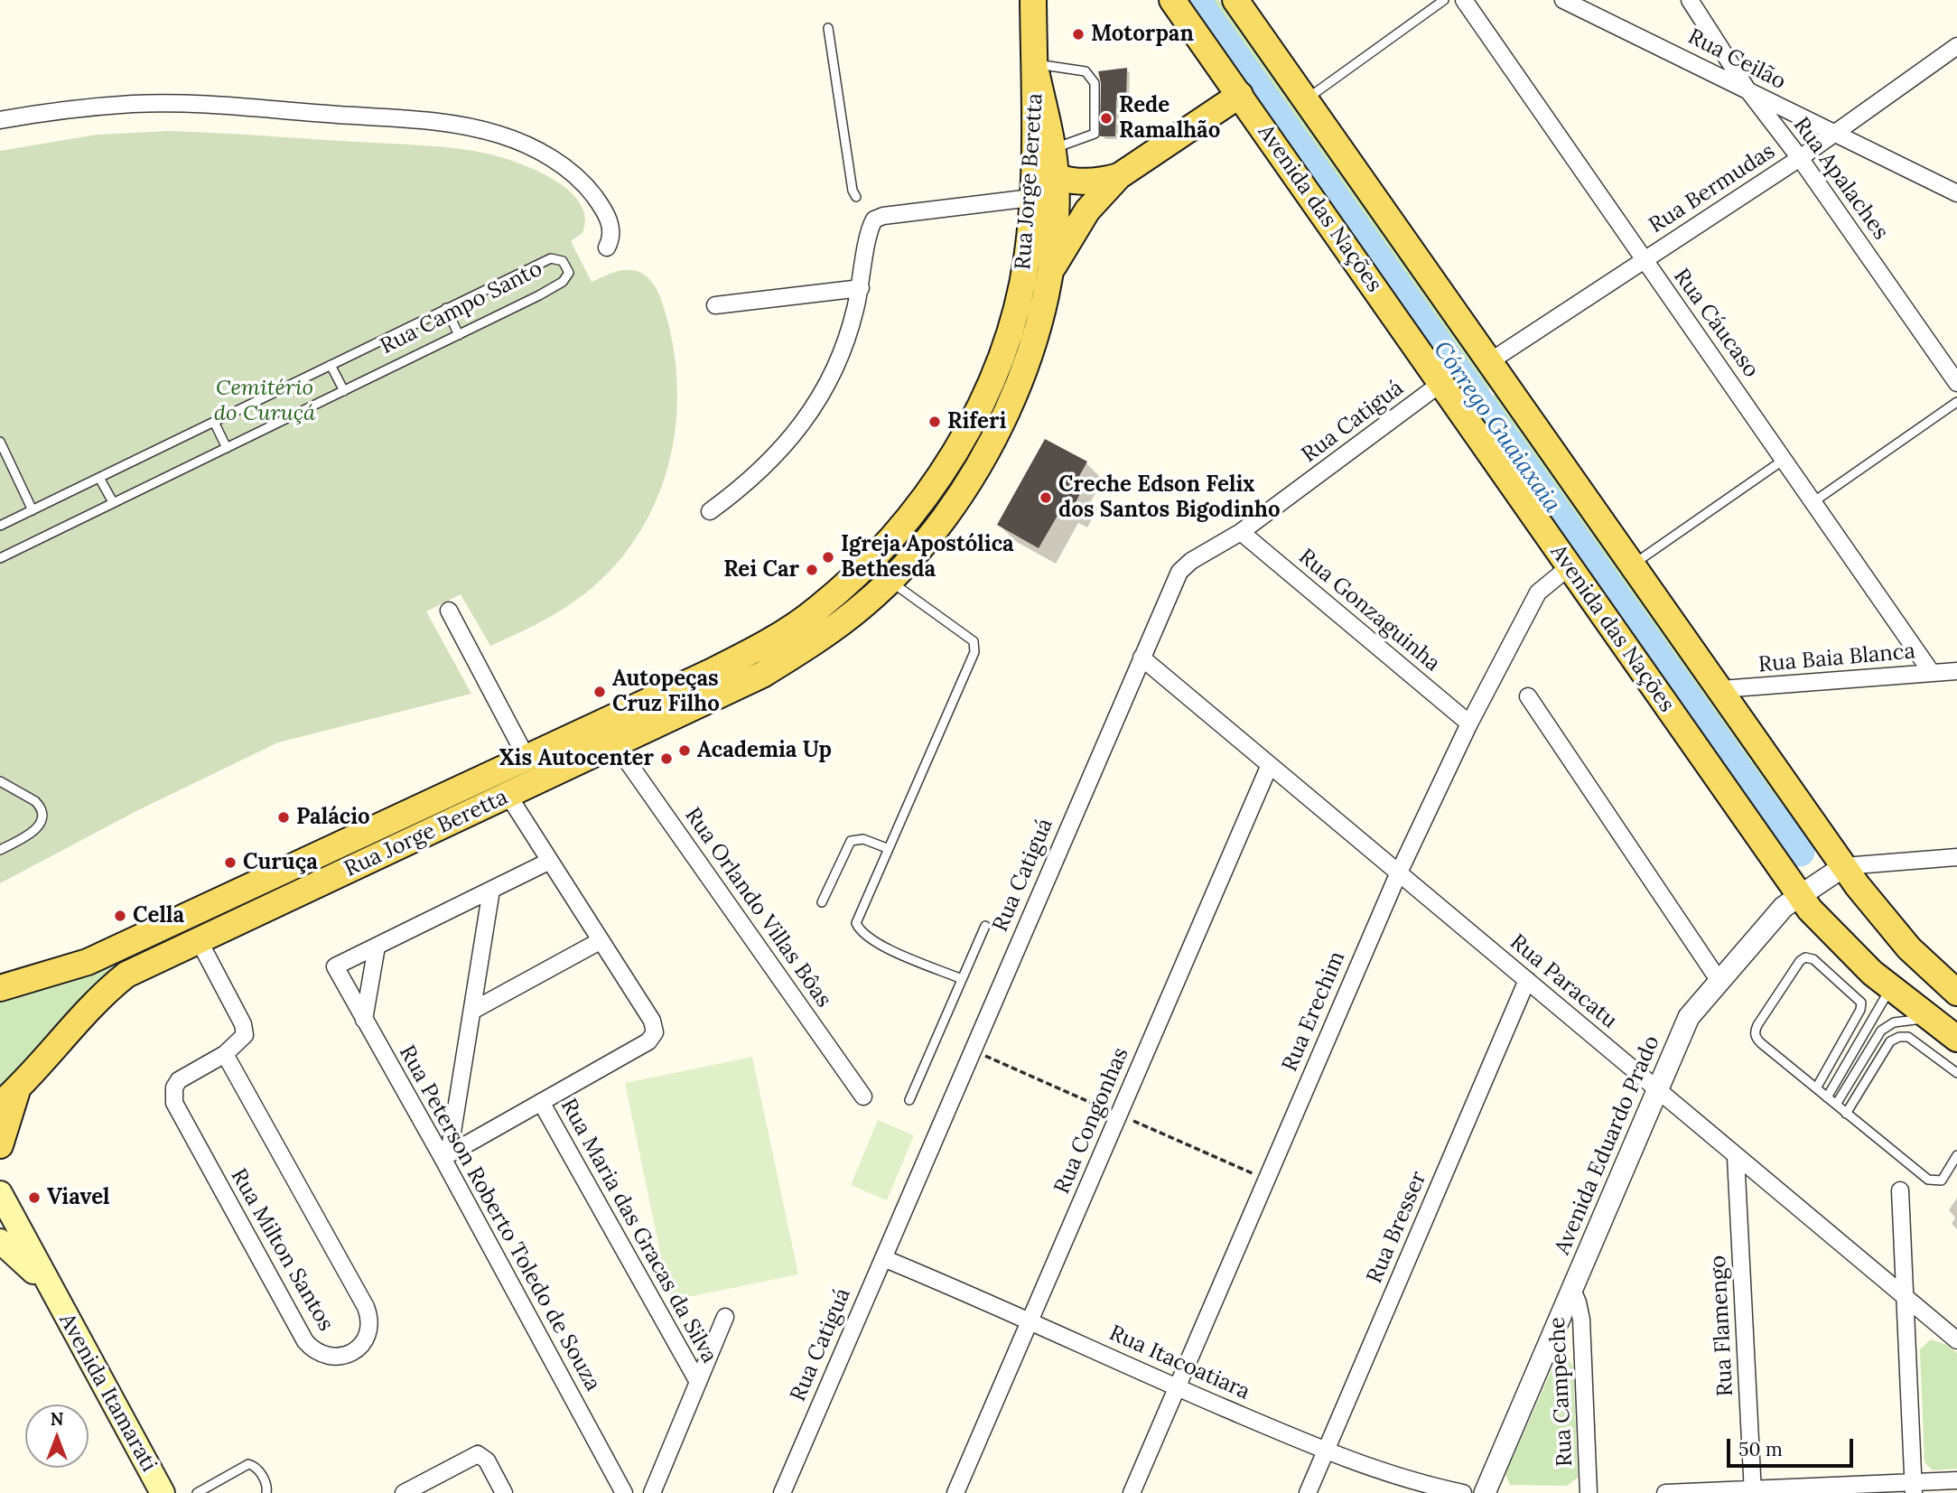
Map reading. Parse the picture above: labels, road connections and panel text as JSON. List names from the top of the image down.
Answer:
{
  "streets": {
    "main road": ["Rua Jorge Beretta", "Avenida das Nações", "Avenida Itamarati"],
    "street": [
      "Rua Ceilão",
      "Rua Apalaches",
      "Rua Bermudas",
      "Rua Cáucaso",
      "Rua Catiguá",
      "Rua Gonzaguinha",
      "Rua Baia Blanca",
      "Rua Orlando Villas Bôas",
      "Rua Paracatu",
      "Rua Erechim",
      "Rua Congonhas",
      "Avenida Eduardo Prado",
      "Rua Peterson Roberto Toledo de Souza",
      "Rua Bresser",
      "Rua Maria das Gracas da Silva",
      "Rua Milton Santos",
      "Rua Flamengo",
      "Rua Itacoatiara",
      "Rua Campeche"
    ],
    "lane": ["Rua Campo Santo"]
  },
  "crossings": [
    ["Rua Ceilão", "Rua Apalaches"],
    ["Rua Ceilão", "Rua Bermudas"],
    ["Rua Apalaches", "Rua Bermudas"],
    ["Rua Jorge Beretta", "Rua Orlando Villas Bôas"],
    ["Rua Jorge Beretta", "Rua Milton Santos"],
    ["Rua Bermudas", "Rua Cáucaso"],
    ["Avenida das Nações", "Rua Catiguá"],
    ["Avenida das Nações", "Rua Erechim"],
    ["Avenida das Nações", "Avenida Eduardo Prado"],
    ["Rua Cáucaso", "Rua Baia Blanca"],
    ["Rua Catiguá", "Rua Gonzaguinha"],
    ["Rua Catiguá", "Rua Paracatu"],
    ["Rua Catiguá", "Rua Itacoatiara"],
    ["Rua Gonzaguinha", "Rua Erechim"],
    ["Rua Paracatu", "Rua Erechim"],
    ["Rua Paracatu", "Rua Congonhas"],
    ["Rua Paracatu", "Avenida Eduardo Prado"],
    ["Rua Paracatu", "Rua Bresser"],
    ["Rua Paracatu", "Rua Flamengo"],
    ["Rua Erechim", "Rua Itacoatiara"],
    ["Rua Congonhas", "Rua Itacoatiara"],
    ["Avenida Eduardo Prado", "Rua Campeche"],
    ["Rua Bresser", "Rua Itacoatiara"]
  ],
  "water": ["Córrego Guaiaxaia"],
  "parks": ["Cemitério do Curuçá"],
  "places": [
    "Motorpan",
    "Rede Ramalhão",
    "Riferi",
    "Creche Edson Felix dos Santos Bigodinho",
    "Igreja Apostólica Bethesda",
    "Rei Car",
    "Autopeças Cruz Filho",
    "Academia Up",
    "Xis Autocenter",
    "Palácio",
    "Curuça",
    "Cella",
    "Viavel"
  ],
  "scale_bar": "50 m",
  "north": "top"
}
